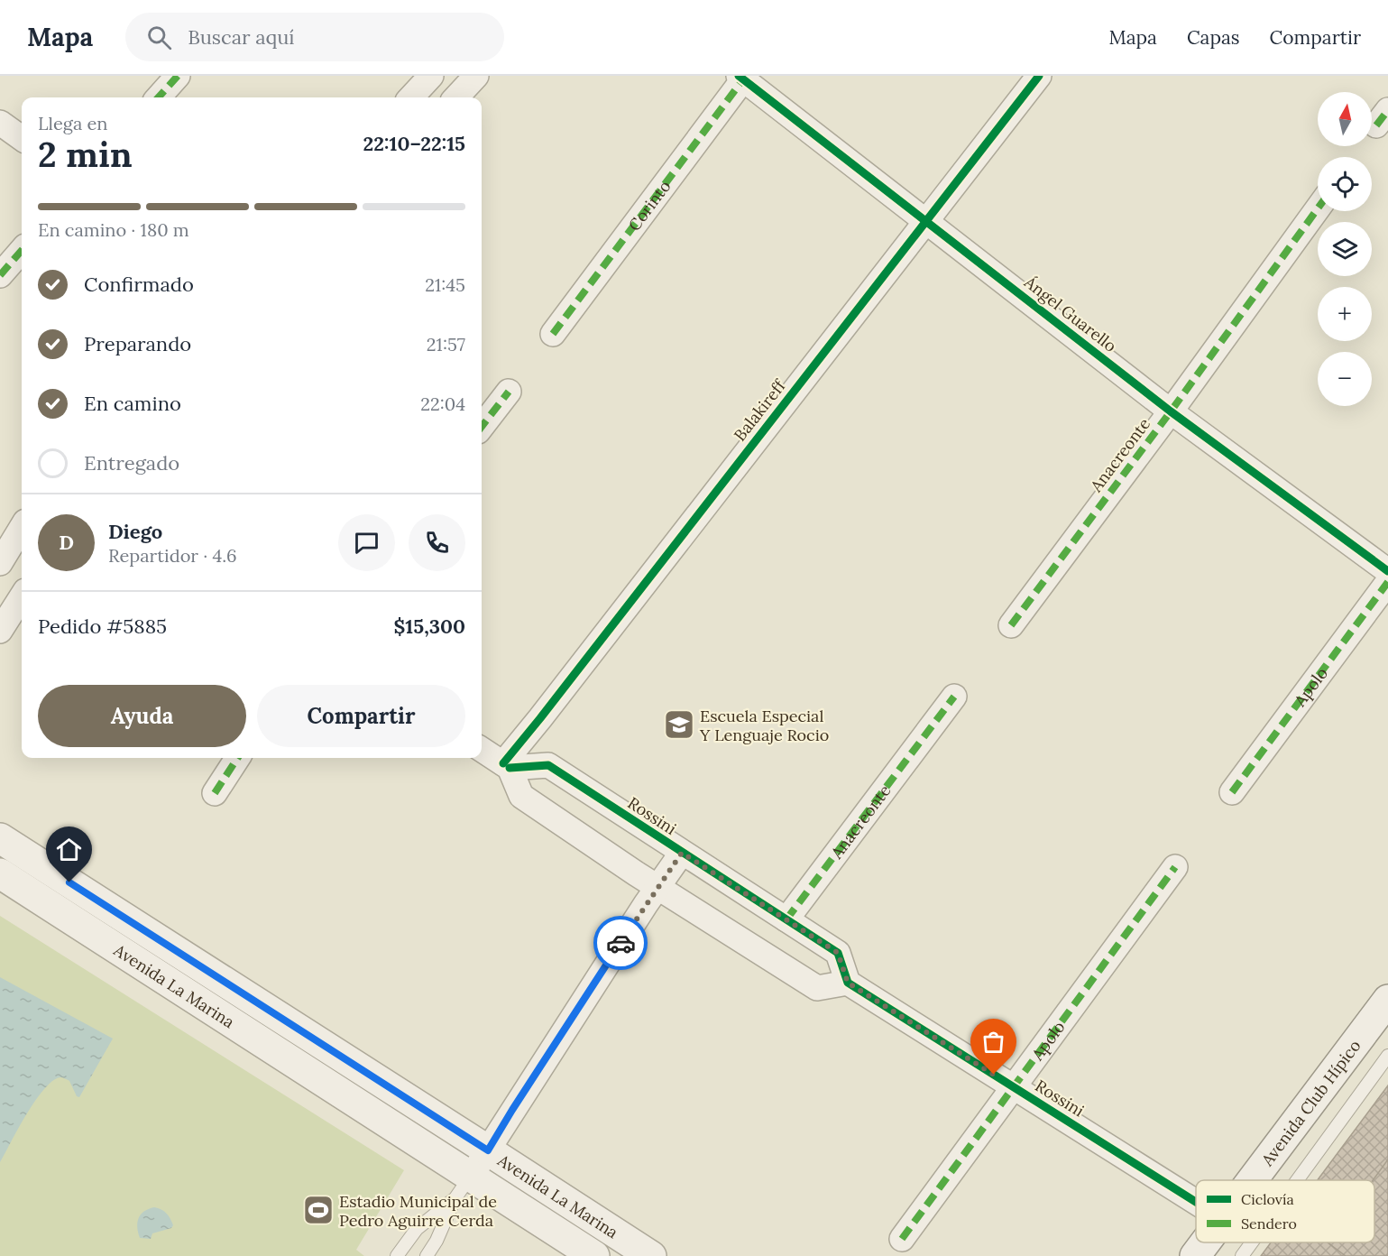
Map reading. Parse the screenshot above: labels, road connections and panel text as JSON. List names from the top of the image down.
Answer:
{
  "streets": {
    "street": [
      "Corinto",
      "Ángel Guarello",
      "Balakireff",
      "Anacreonte",
      "Apolo",
      "Rossini",
      "Avenida La Marina",
      "Avenida Club Hípico"
    ]
  },
  "crossings": [
    ["Corinto", "Ángel Guarello"],
    ["Ángel Guarello", "Balakireff"],
    ["Ángel Guarello", "Anacreonte"],
    ["Balakireff", "Rossini"],
    ["Anacreonte", "Rossini"],
    ["Apolo", "Rossini"]
  ],
  "places": {
    "school or university": ["Escuela Especial Y Lenguaje Rocio"],
    "sports": ["Estadio Municipal de Pedro Aguirre Cerda"]
  },
  "legend": ["Ciclovía", "Sendero"],
  "north": "top",
  "page": {
    "header": "Mapa",
    "search": "Buscar aquí",
    "nav": ["Mapa", "Capas", "Compartir"],
    "map_buttons": ["+", "−"],
    "heading": ["2 min", "Llega en", "22:10–22:15"],
    "panel": [
      "Diego",
      "Repartidor · 4.6",
      "Pedido #5885",
      "$15,300"
    ],
    "bar": "En camino · 180 m",
    "list": [
      ["Confirmado", "21:45"],
      ["Preparando", "21:57"],
      ["En camino", "22:04"],
      "Entregado"
    ],
    "round": "D",
    "buttons": ["Ayuda", "Compartir"]
  }
}
